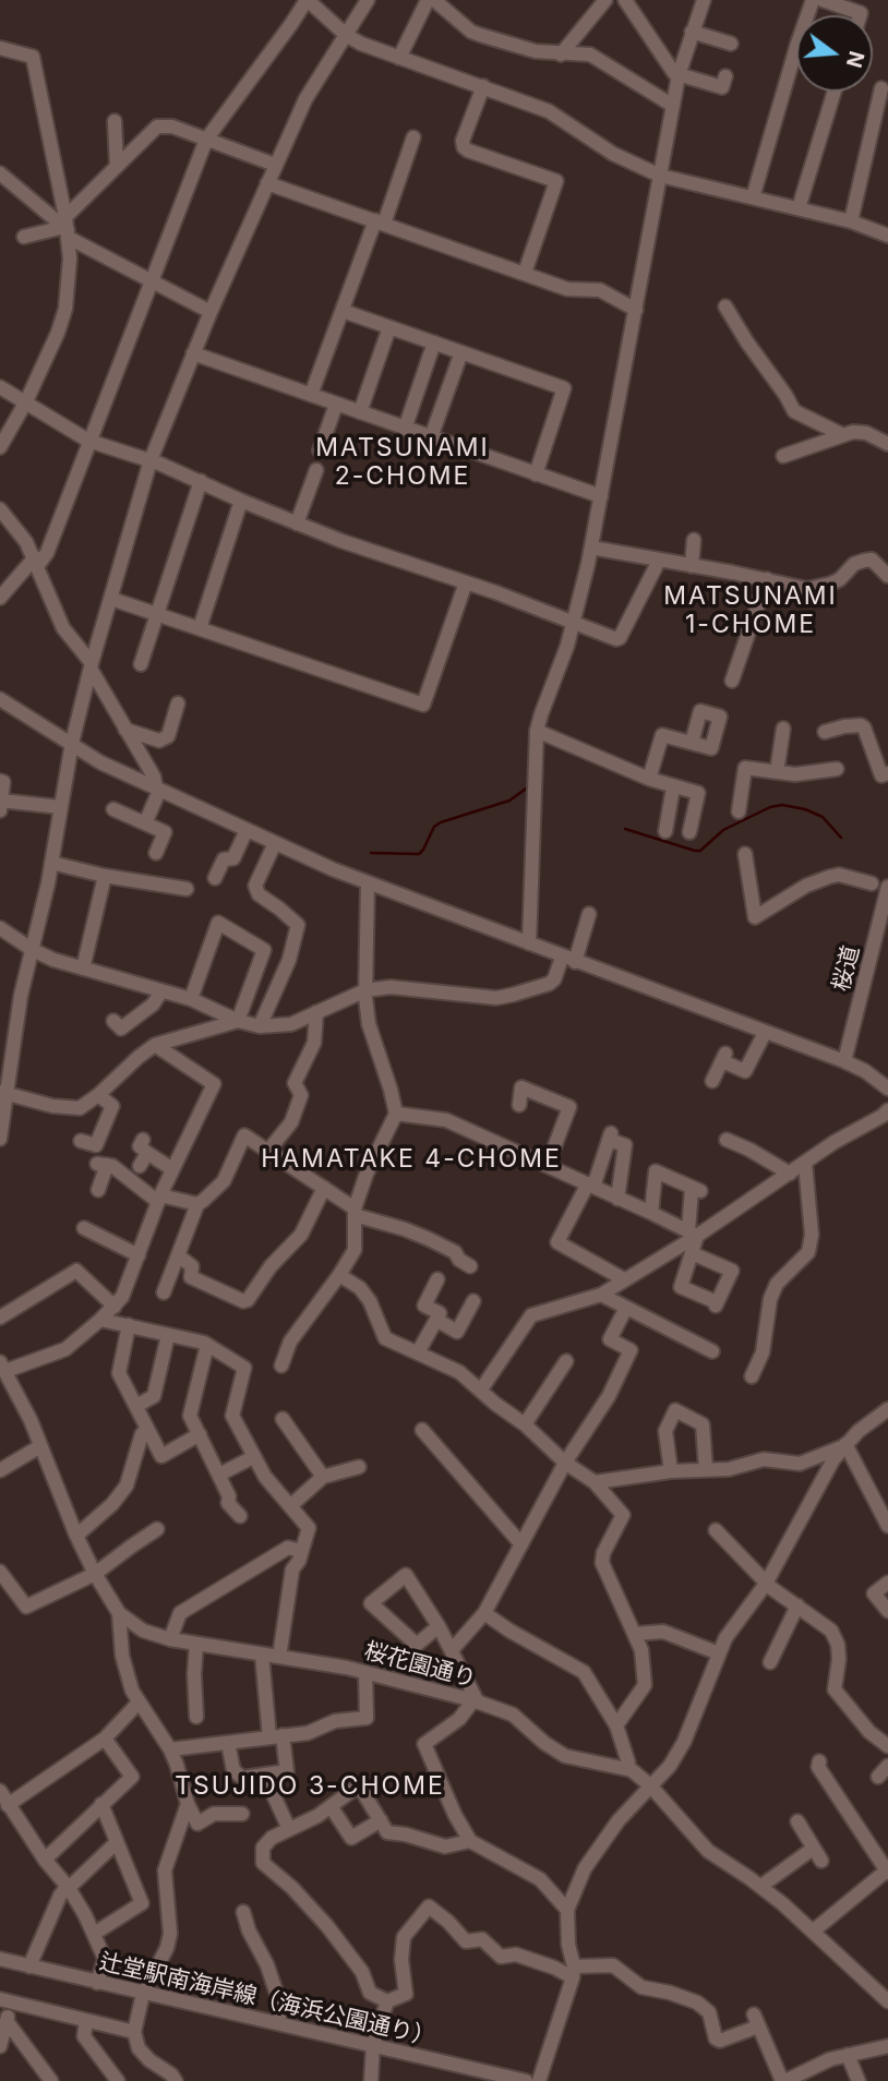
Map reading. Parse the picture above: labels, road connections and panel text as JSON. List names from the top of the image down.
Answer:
{
  "streets": {
    "street": ["桜道", "桜花園通り", "辻堂駅南海岸線（海浜公園通り）"]
  },
  "districts": [
    "MATSUNAMI 2-CHOME",
    "MATSUNAMI 1-CHOME",
    "HAMATAKE 4-CHOME",
    "TSUJIDO 3-CHOME"
  ],
  "north": "right"
}
